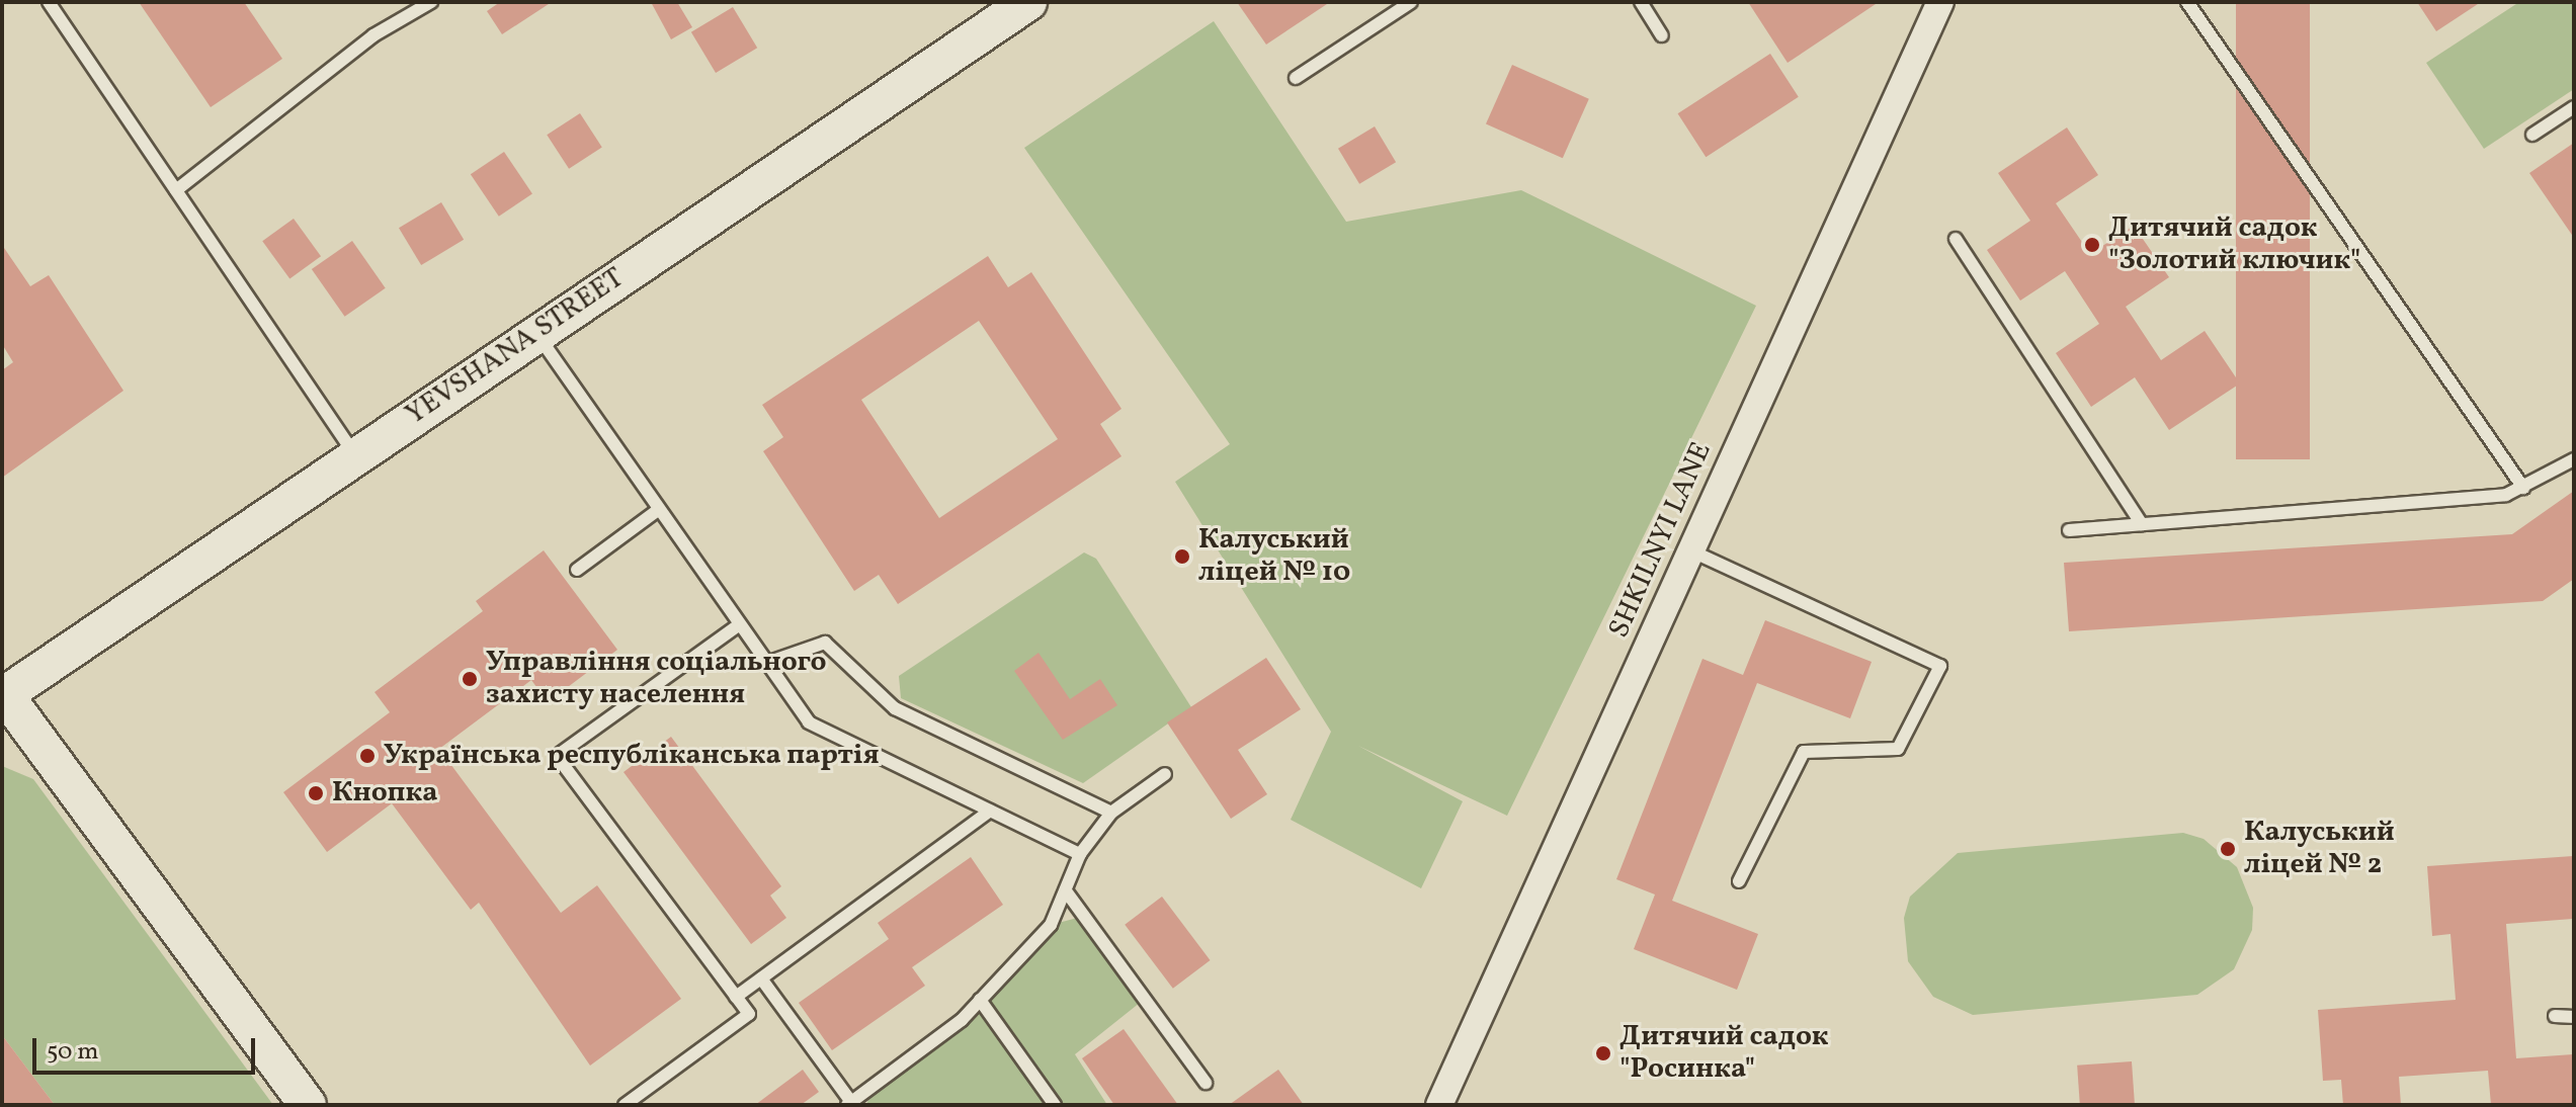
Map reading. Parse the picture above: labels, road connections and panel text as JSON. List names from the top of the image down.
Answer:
{
  "streets": {
    "main road": ["YEVSHANA STREET"],
    "street": ["SHKILNYI LANE"]
  },
  "places": [
    "Дитячий садок \"Золотий ключик\"",
    "Калуський ліцей № 10",
    "Управління соціального захисту населення",
    "Українська республіканська партія",
    "Кнопка",
    "Калуський ліцей № 2",
    "Дитячий садок \"Росинка\""
  ],
  "scale_bar": "50 m"
}
